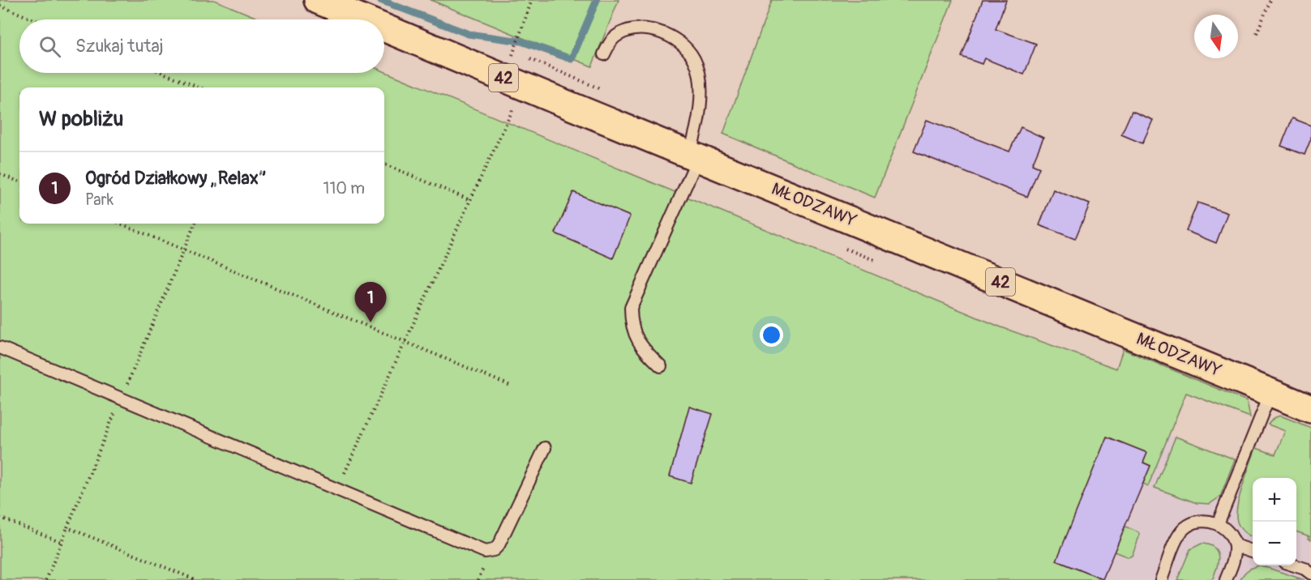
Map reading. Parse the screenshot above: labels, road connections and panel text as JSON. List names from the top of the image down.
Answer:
{
  "streets": {
    "main road": ["42", "MŁODZAWY"]
  },
  "north": "bottom",
  "page": {
    "search": "Szukaj tutaj",
    "heading": "W pobliżu",
    "list": [
      {
        "mark": "1",
        "name": "Ogród Działkowy „Relax”",
        "note": "Park",
        "value": "110 m"
      }
    ],
    "pins": "1",
    "map_buttons": ["+", "−"]
  }
}
